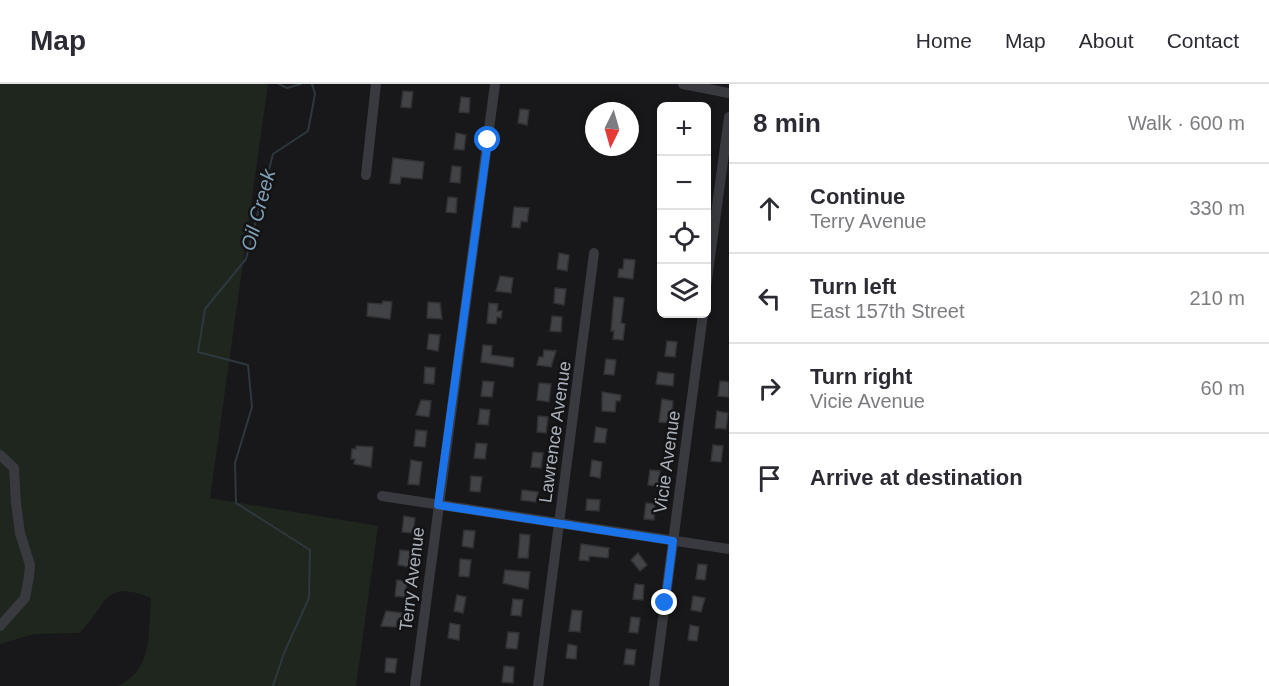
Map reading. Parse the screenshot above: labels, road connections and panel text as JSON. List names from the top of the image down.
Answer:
{
  "streets": {
    "street": ["Lawrence Avenue", "Vicie Avenue", "Terry Avenue"]
  },
  "water": ["Oil Creek"],
  "north": "bottom",
  "page": {
    "header": "Map",
    "nav": [
      "Home",
      "Map",
      "About",
      "Contact"
    ],
    "heading": ["8 min", "Walk · 600 m"],
    "map_buttons": ["+", "−"],
    "list": [
      ["Continue", "Terry Avenue", "330 m"],
      ["Turn left", "East 157th Street", "210 m"],
      ["Turn right", "Vicie Avenue", "60 m"],
      "Arrive at destination"
    ]
  }
}
